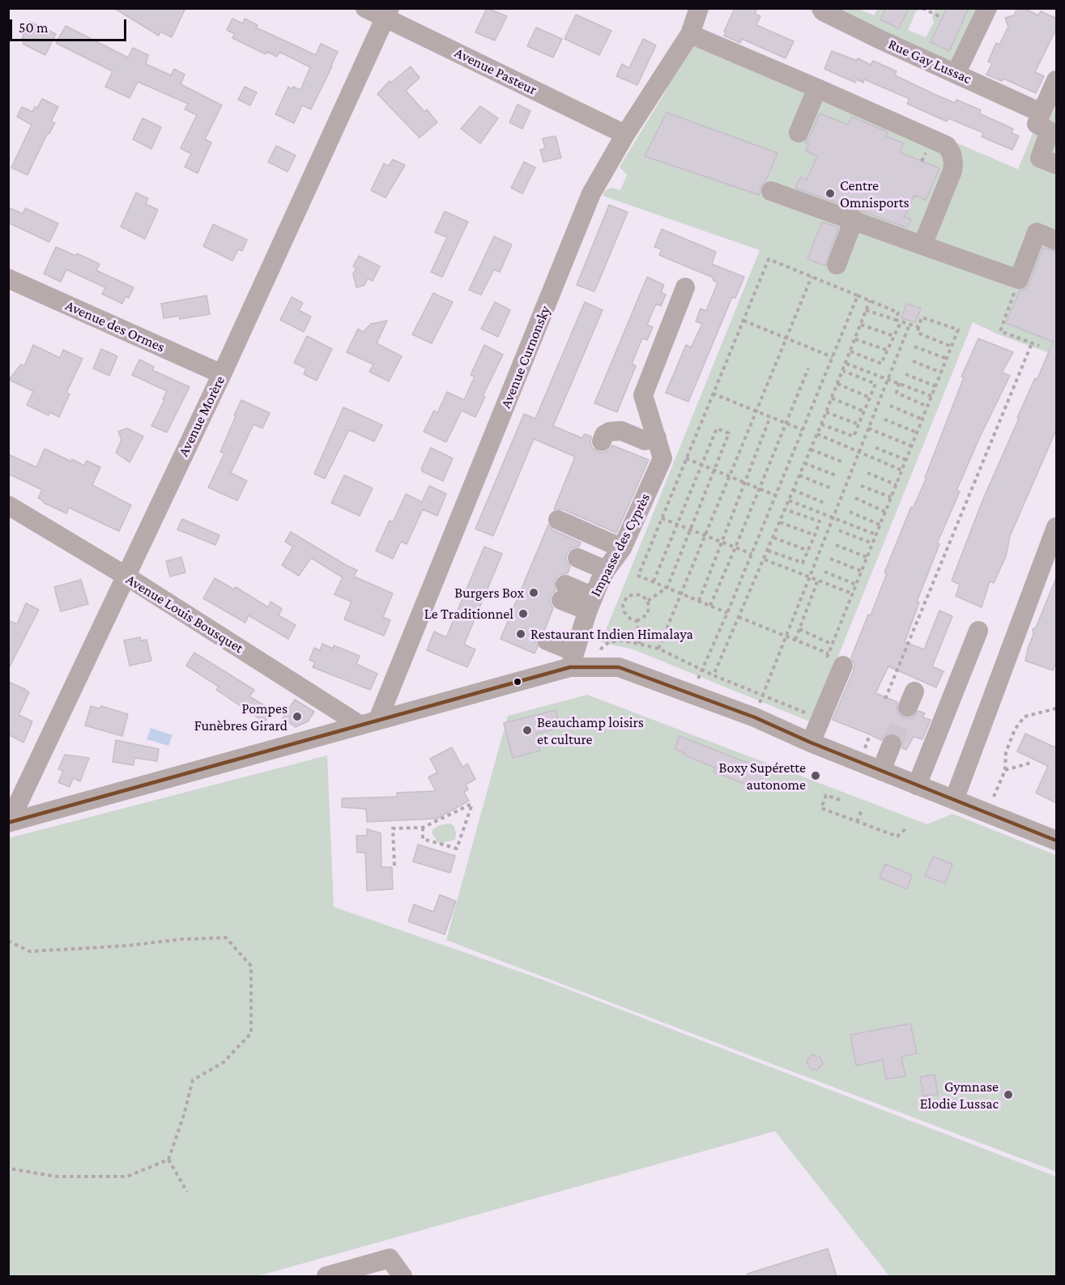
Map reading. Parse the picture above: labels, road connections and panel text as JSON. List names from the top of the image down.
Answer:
{
  "streets": {
    "street": [
      "Rue Gay Lussac",
      "Avenue Pasteur",
      "Avenue des Ormes",
      "Avenue Curnonsky",
      "Avenue Morère",
      "Impasse des Cyprès",
      "Avenue Louis Bousquet"
    ]
  },
  "crossings": [
    ["Avenue Pasteur", "Avenue Curnonsky"],
    ["Avenue Pasteur", "Avenue Morère"],
    ["Avenue des Ormes", "Avenue Morère"],
    ["Avenue Morère", "Avenue Louis Bousquet"]
  ],
  "places": [
    "Centre Omnisports",
    "Burgers Box",
    "Le Traditionnel",
    "Restaurant Indien Himalaya",
    "Pompes Funèbres Girard",
    "Beauchamp loisirs et culture",
    "Boxy Supérette autonome",
    "Gymnase Elodie Lussac"
  ],
  "scale_bar": "50 m"
}
